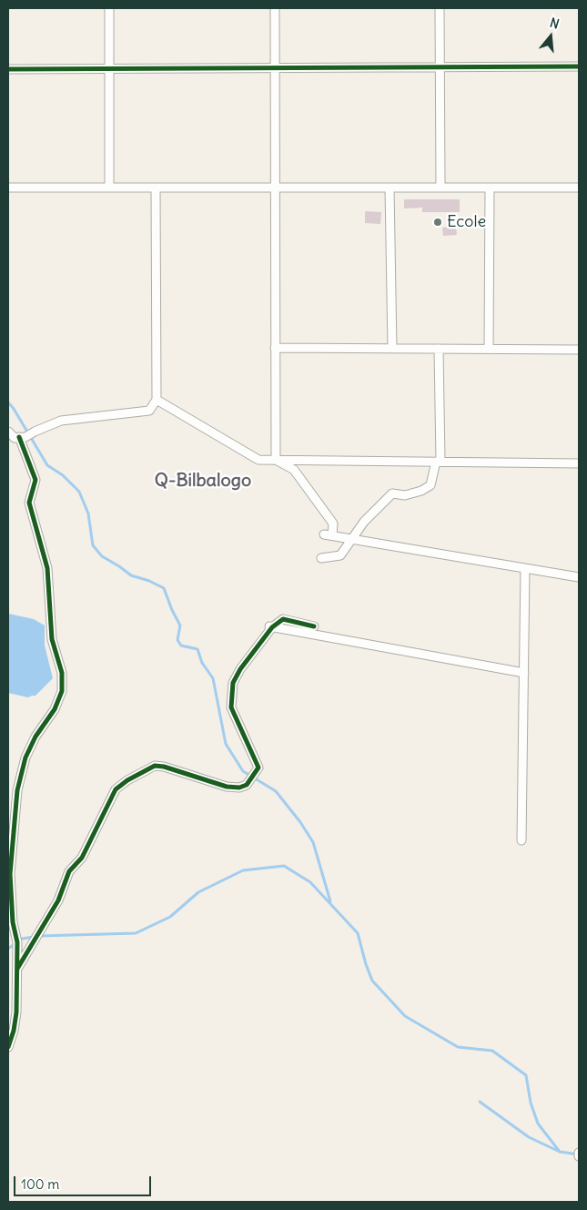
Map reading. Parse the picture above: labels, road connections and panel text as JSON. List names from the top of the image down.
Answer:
{
  "districts": ["Q-Bilbalogo"],
  "places": ["Ecole"],
  "scale_bar": "100 m",
  "north": "top"
}
